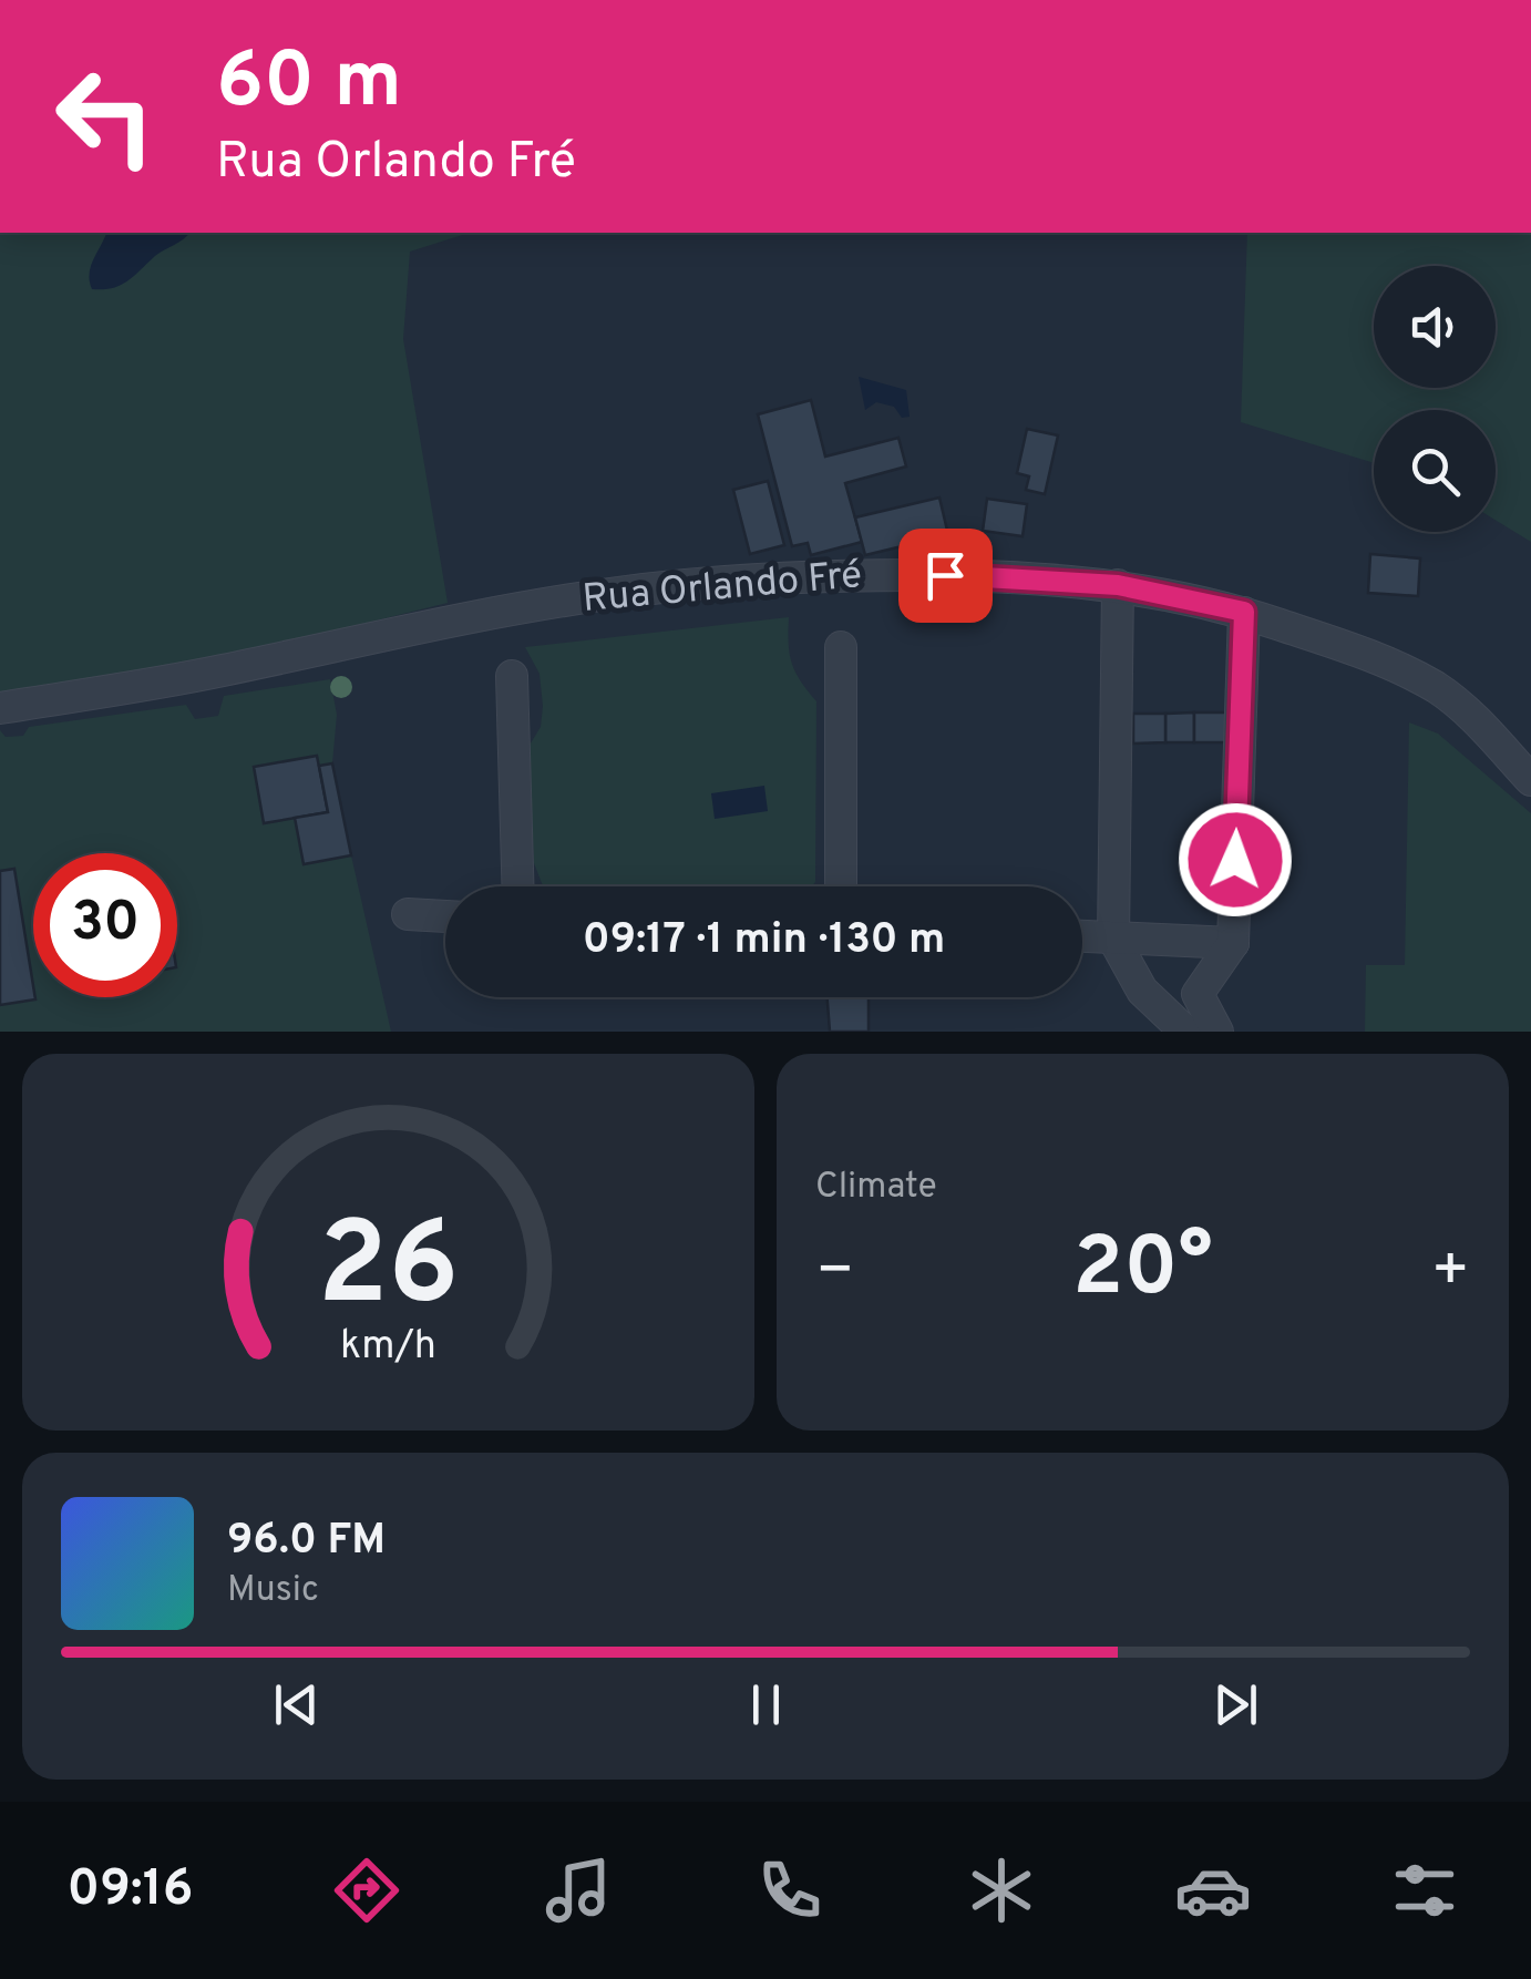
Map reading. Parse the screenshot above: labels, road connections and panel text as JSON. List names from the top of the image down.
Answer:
{
  "streets": {
    "street": ["Rua Orlando Fré"]
  },
  "page": {
    "turn": ["60 m", "Rua Orlando Fré"],
    "limit": "30",
    "trip": "09:17 · 1 min · 130 m",
    "tile": "Climate",
    "heat": ["−", "20°", "+"],
    "song": ["96.0 FM", "Music"],
    "tabs": "09:16",
    "gauge": ["26", "km/h"]
  }
}
